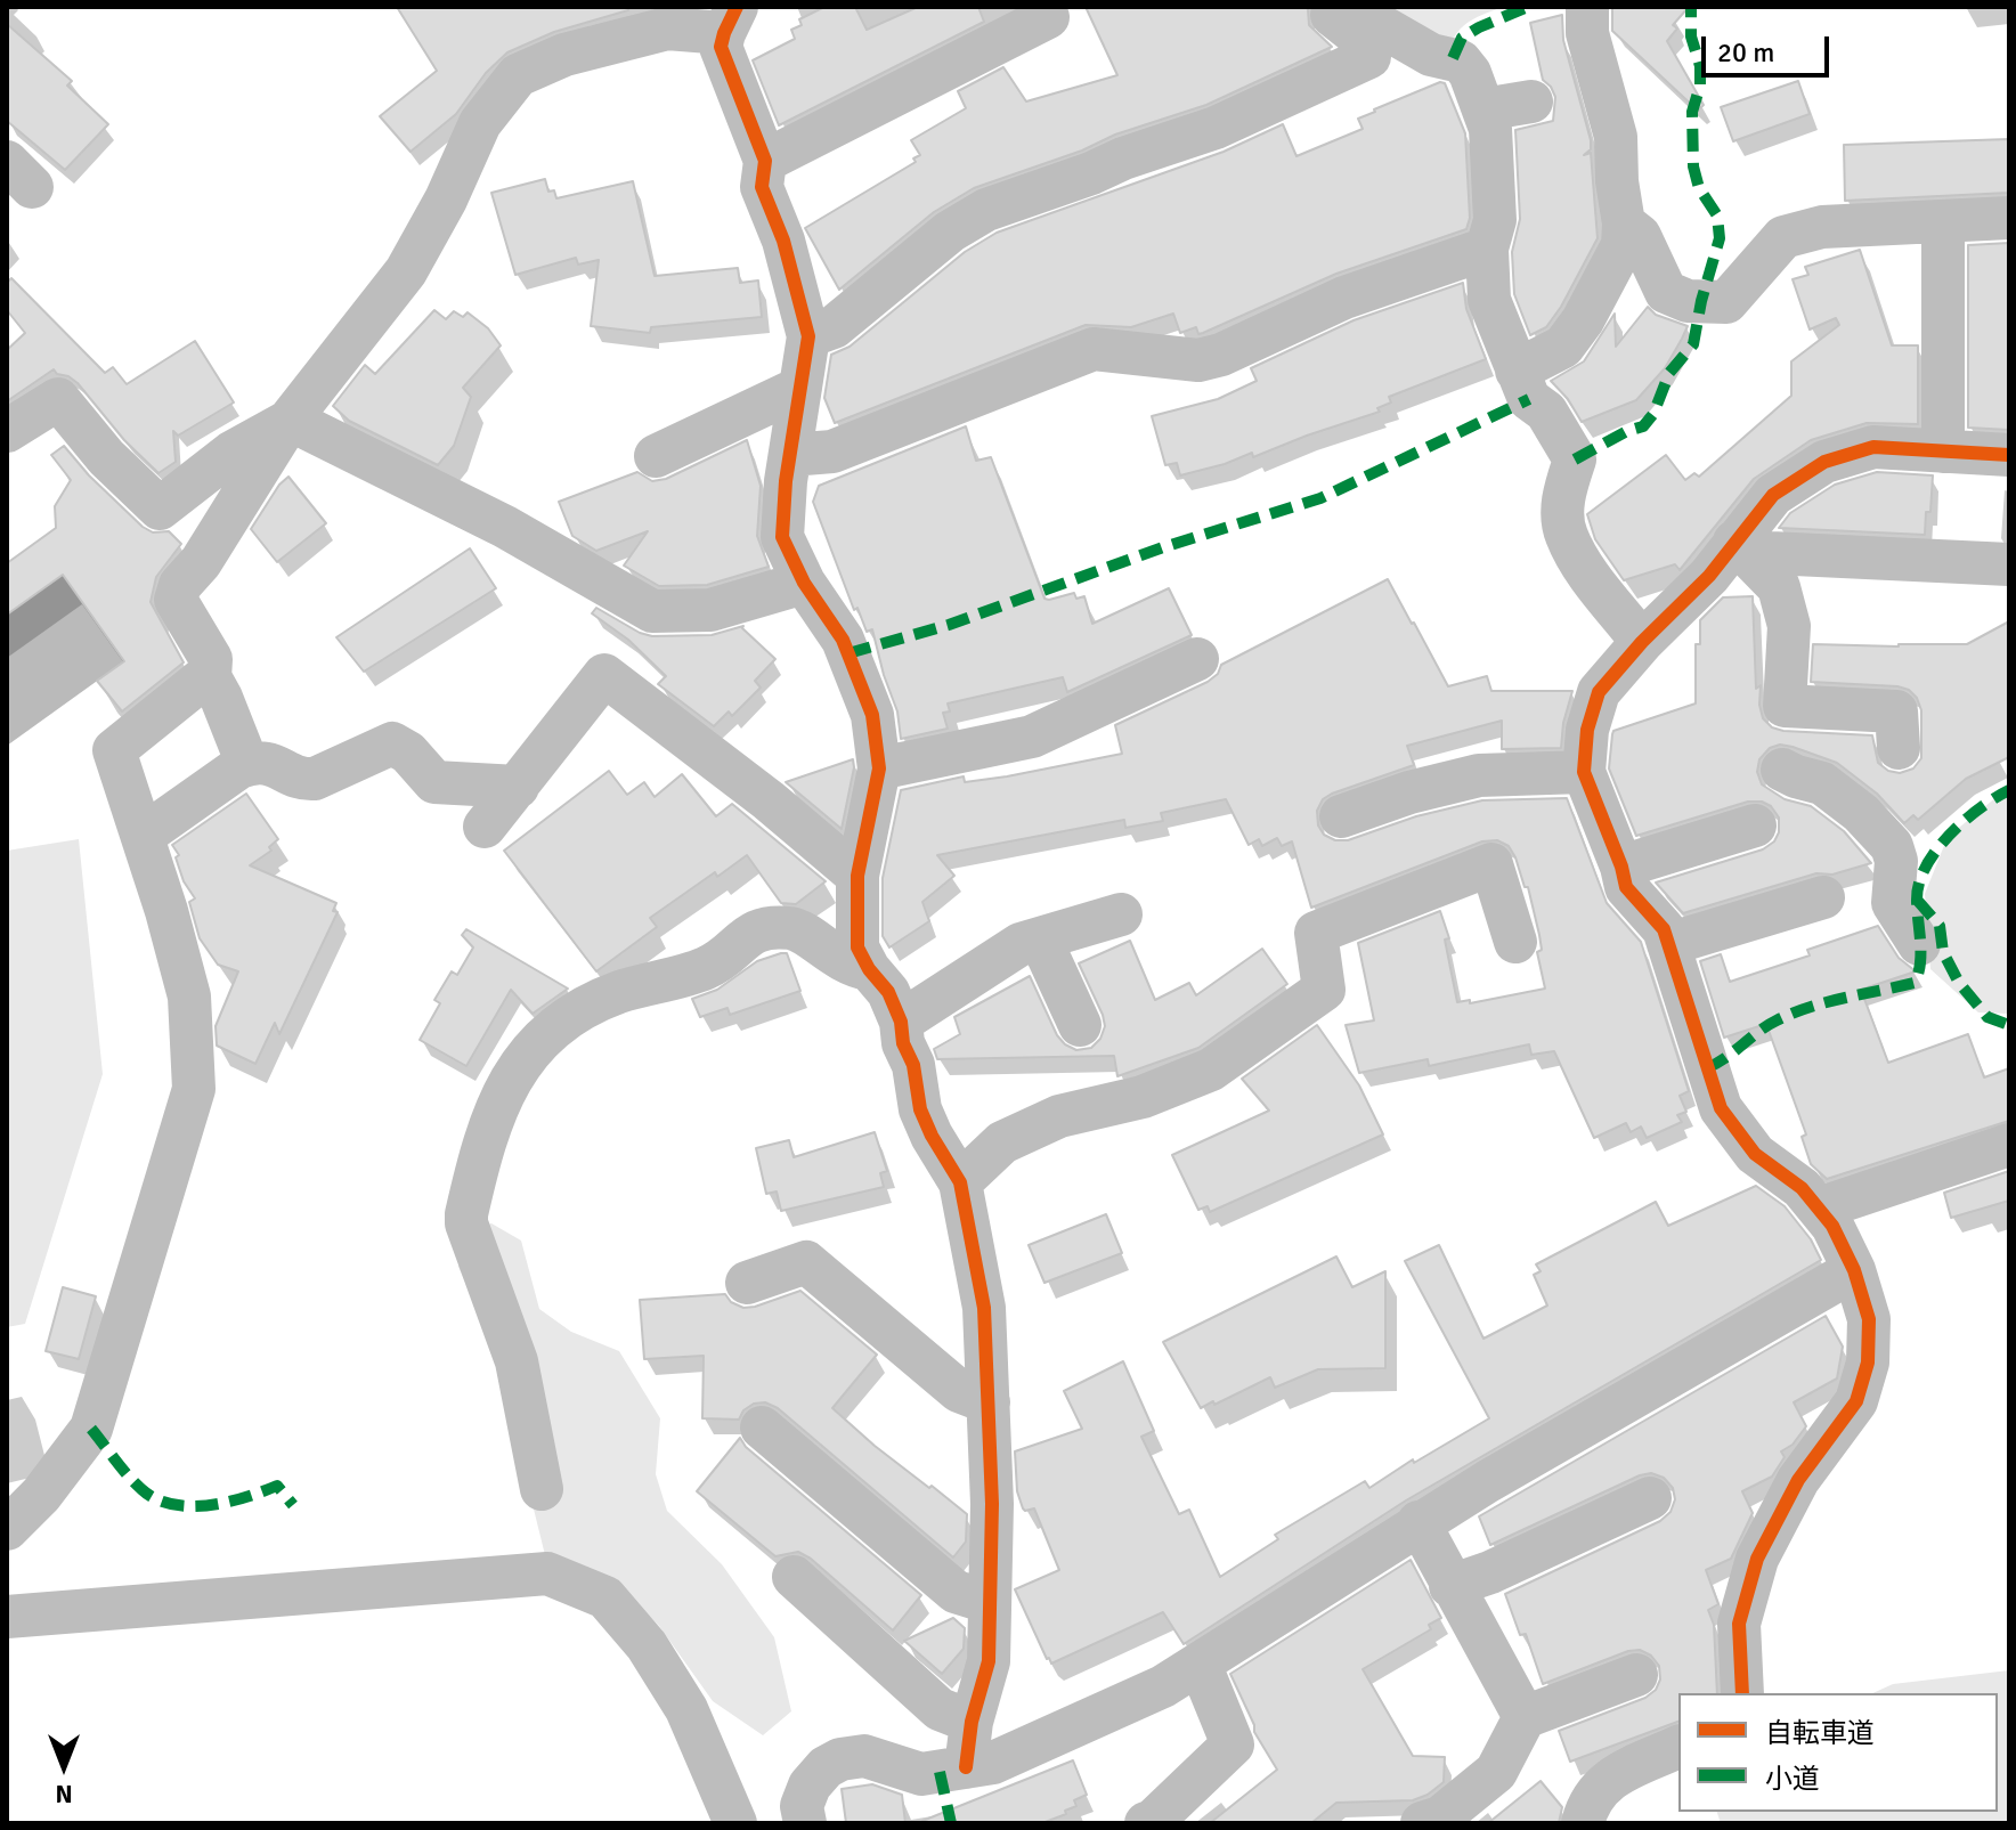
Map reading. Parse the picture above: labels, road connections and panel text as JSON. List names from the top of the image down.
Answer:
{
  "legend": ["自転車道", "小道"],
  "scale_bar": "20 m",
  "north": "bottom"
}
